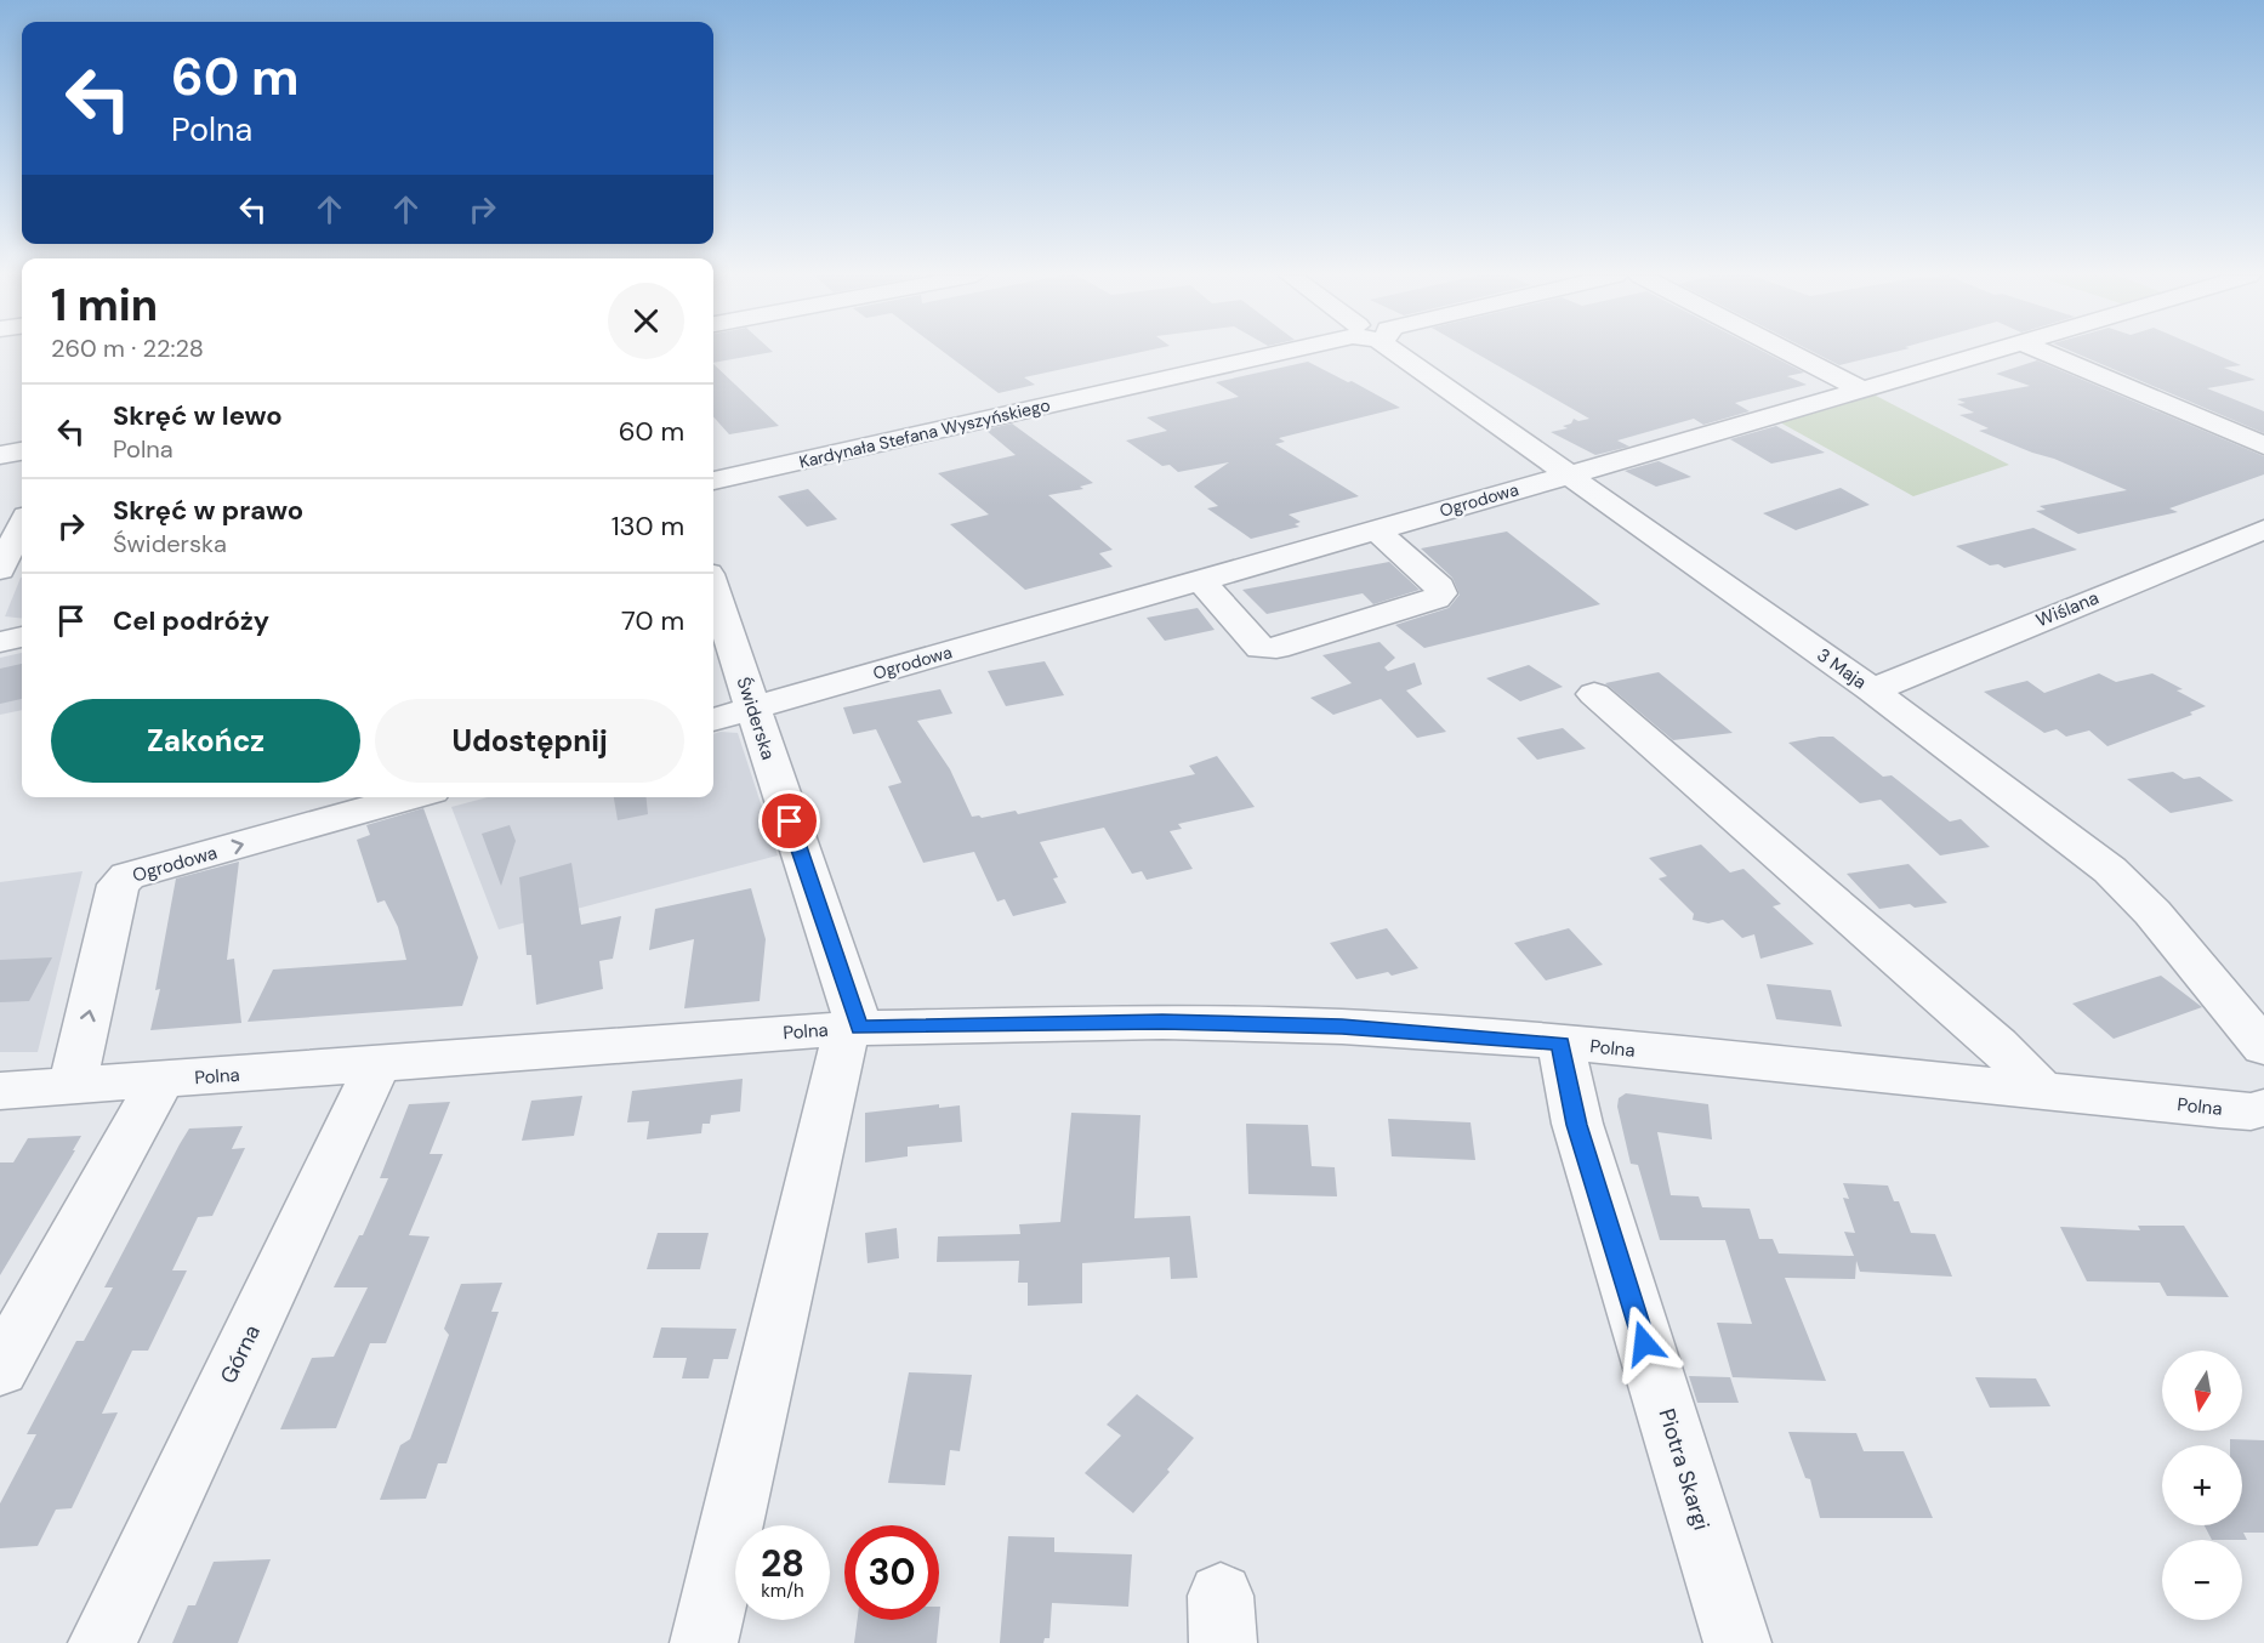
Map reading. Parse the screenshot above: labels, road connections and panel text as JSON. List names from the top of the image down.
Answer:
{
  "streets": {
    "street": [
      "Kardynała Stefana Wyszyńskiego",
      "Ogrodowa",
      "Wiślana",
      "3 Maja",
      "Świderska",
      "Polna",
      "Górna",
      "Piotra Skargi"
    ]
  },
  "crossings": [
    ["Ogrodowa", "3 Maja"],
    ["Ogrodowa", "Świderska"],
    ["Ogrodowa", "Polna"],
    ["Wiślana", "3 Maja"],
    ["Świderska", "Polna"],
    ["Polna", "Górna"],
    ["Polna", "Piotra Skargi"]
  ],
  "north": "bottom",
  "page": {
    "turn": ["60 m", "Polna"],
    "heading": ["1 min", "260 m · 22:28"],
    "list": [
      {
        "name": "Skręć w lewo",
        "note": "Polna",
        "value": "60 m"
      },
      {
        "name": "Skręć w prawo",
        "note": "Świderska",
        "value": "130 m"
      },
      {
        "name": "Cel podróży",
        "value": "70 m"
      }
    ],
    "buttons": ["Zakończ", "Udostępnij"],
    "map_buttons": ["+", "−"],
    "speed": "28 km/h",
    "limit": "30"
  }
}
